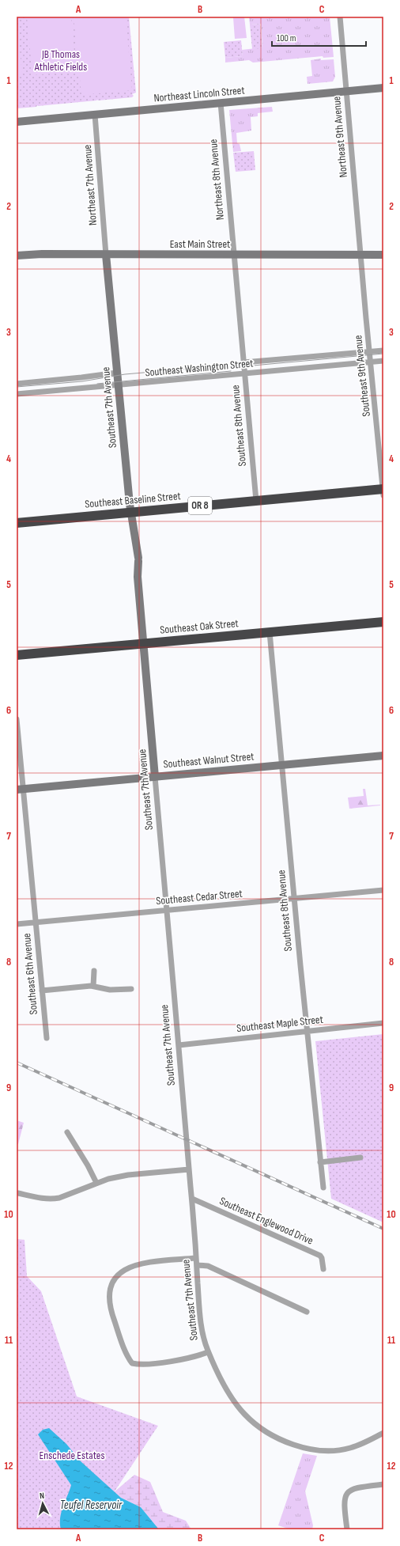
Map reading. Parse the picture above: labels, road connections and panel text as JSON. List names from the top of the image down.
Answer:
{
  "streets": {
    "highway": ["Southeast Baseline Street", "OR 8", "Southeast Oak Street"],
    "street": [
      "Northeast Lincoln Street",
      "Northeast 9th Avenue",
      "Northeast 8th Avenue",
      "Northeast 7th Avenue",
      "East Main Street",
      "Southeast Washington Street",
      "Southeast 9th Avenue",
      "Southeast 7th Avenue",
      "Southeast 8th Avenue",
      "Southeast Walnut Street",
      "Southeast Cedar Street",
      "Southeast 6th Avenue",
      "Southeast Maple Street",
      "Southeast Englewood Drive"
    ]
  },
  "crossings": [
    ["Northeast Lincoln Street", "Northeast 9th Avenue"],
    ["Northeast Lincoln Street", "Northeast 8th Avenue"],
    ["Northeast Lincoln Street", "Northeast 7th Avenue"],
    ["Northeast 9th Avenue", "East Main Street"],
    ["Northeast 9th Avenue", "Southeast 9th Avenue"],
    ["Northeast 8th Avenue", "East Main Street"],
    ["Northeast 8th Avenue", "Southeast 8th Avenue"],
    ["Northeast 7th Avenue", "East Main Street"],
    ["Northeast 7th Avenue", "Southeast 7th Avenue"],
    ["East Main Street", "Southeast 9th Avenue"],
    ["East Main Street", "Southeast 7th Avenue"],
    ["East Main Street", "Southeast 8th Avenue"],
    ["Southeast Washington Street", "Southeast 9th Avenue"],
    ["Southeast Washington Street", "Southeast 7th Avenue"],
    ["Southeast Washington Street", "Southeast 8th Avenue"],
    ["Southeast 9th Avenue", "Southeast Baseline Street"],
    ["Southeast 7th Avenue", "Southeast Baseline Street"],
    ["Southeast 7th Avenue", "Southeast Oak Street"],
    ["Southeast 7th Avenue", "Southeast Walnut Street"],
    ["Southeast 7th Avenue", "Southeast Cedar Street"],
    ["Southeast 7th Avenue", "Southeast Maple Street"],
    ["Southeast 7th Avenue", "Southeast Englewood Drive"],
    ["Southeast 8th Avenue", "Southeast Baseline Street"],
    ["Southeast 8th Avenue", "Southeast Oak Street"],
    ["Southeast 8th Avenue", "Southeast Walnut Street"],
    ["Southeast 8th Avenue", "Southeast Cedar Street"],
    ["Southeast 8th Avenue", "Southeast Maple Street"],
    ["Southeast Walnut Street", "Southeast 6th Avenue"],
    ["Southeast Cedar Street", "Southeast 6th Avenue"]
  ],
  "water": ["Teufel Reservoir"],
  "parks": ["JB Thomas Athletic Fields", "Enschede Estates"],
  "scale_bar": "100 m",
  "north": "top",
  "grid": {
    "columns": ["A", "B", "C"],
    "rows": [
      "1",
      "2",
      "3",
      "4",
      "5",
      "6",
      "7",
      "8",
      "9",
      "10",
      "11",
      "12"
    ]
  }
}
